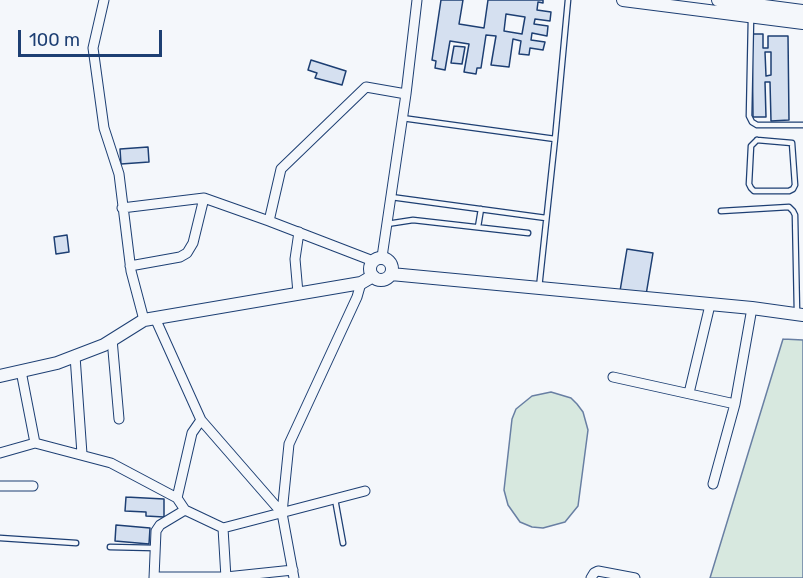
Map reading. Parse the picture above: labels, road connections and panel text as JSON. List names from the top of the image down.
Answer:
{
  "scale_bar": "100 m"
}
